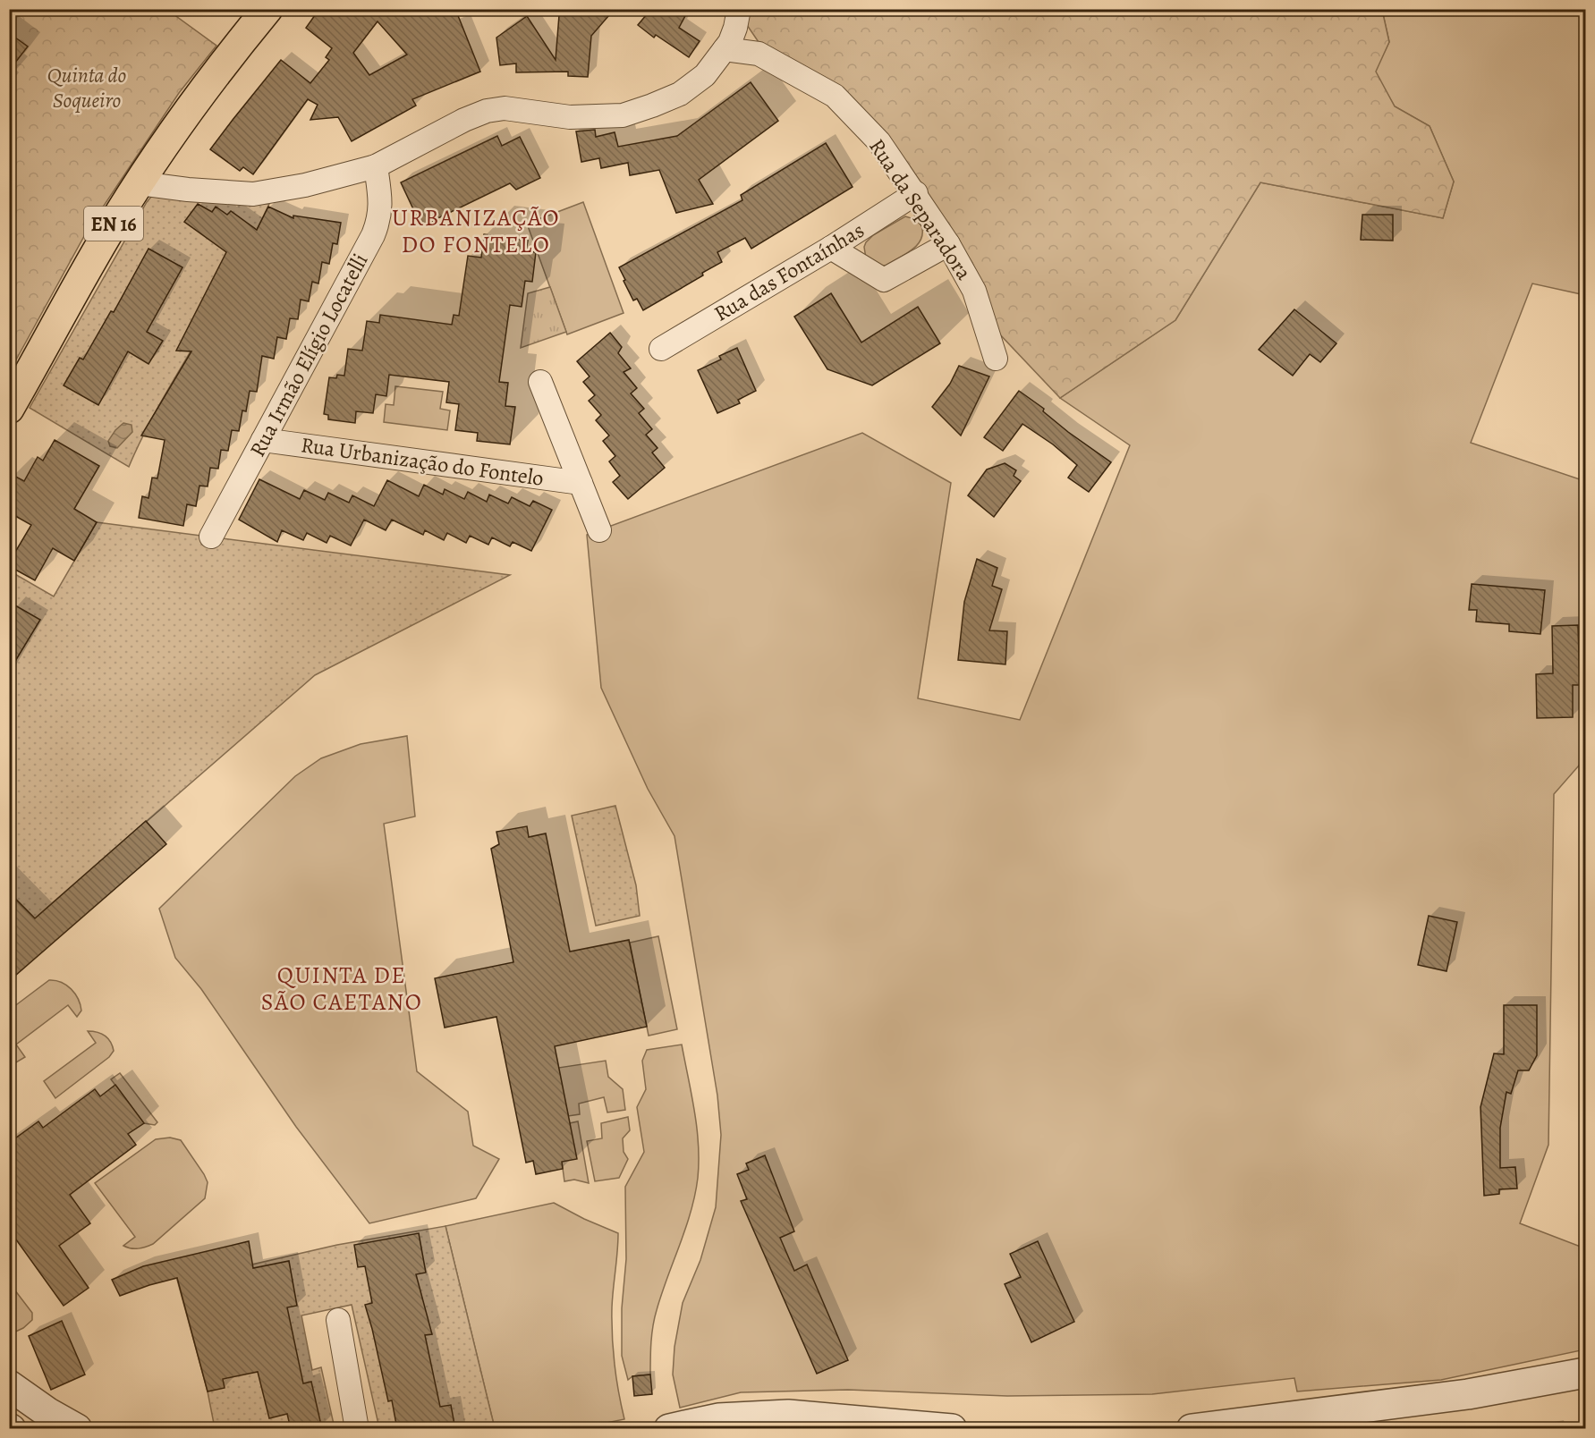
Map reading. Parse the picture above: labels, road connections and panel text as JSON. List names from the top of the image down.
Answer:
{
  "streets": {
    "main road": ["EN 16"],
    "street": [
      "Rua da Separadora",
      "Rua das Fontaínhas",
      "Rua Irmão Elígio Locatelli",
      "Rua Urbanização do Fontelo"
    ]
  },
  "crossings": [
    ["Rua da Separadora", "Rua das Fontaínhas"],
    ["Rua Irmão Elígio Locatelli", "Rua Urbanização do Fontelo"]
  ],
  "districts": ["URBANIZAÇÃO DO FONTELO", "QUINTA DE SÃO CAETANO"],
  "parks": ["Quinta do Soqueiro"]
}
